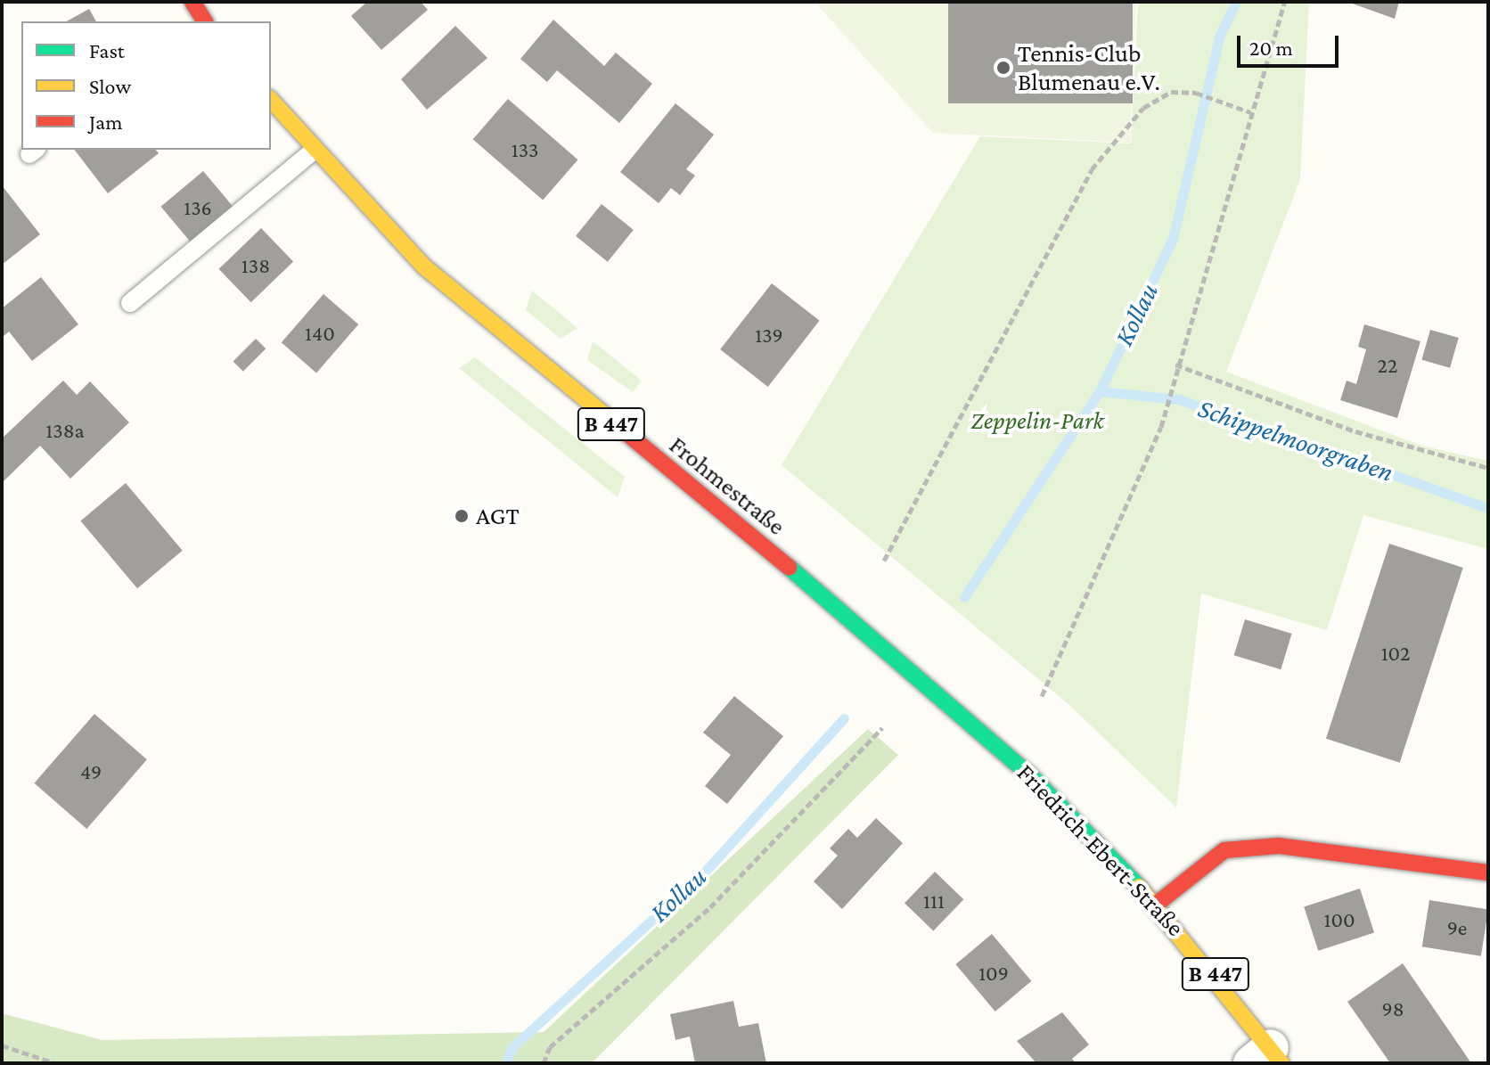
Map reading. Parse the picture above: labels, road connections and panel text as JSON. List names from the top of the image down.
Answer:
{
  "streets": {
    "main road": ["B 447", "Frohmestraße", "Friedrich-Ebert-Straße"]
  },
  "crossings": [
    ["Frohmestraße", "Friedrich-Ebert-Straße"]
  ],
  "water": ["Kollau", "Schippelmoorgraben"],
  "parks": ["Zeppelin-Park"],
  "places": ["Tennis-Club Blumenau e.V.", "AGT"],
  "house_numbers": [
    "133",
    "136",
    "138",
    "140",
    "139",
    "22",
    "138a",
    "102",
    "49",
    "111",
    "100",
    "9e",
    "109",
    "98"
  ],
  "legend": ["Fast", "Slow", "Jam"],
  "scale_bar": "20 m"
}
